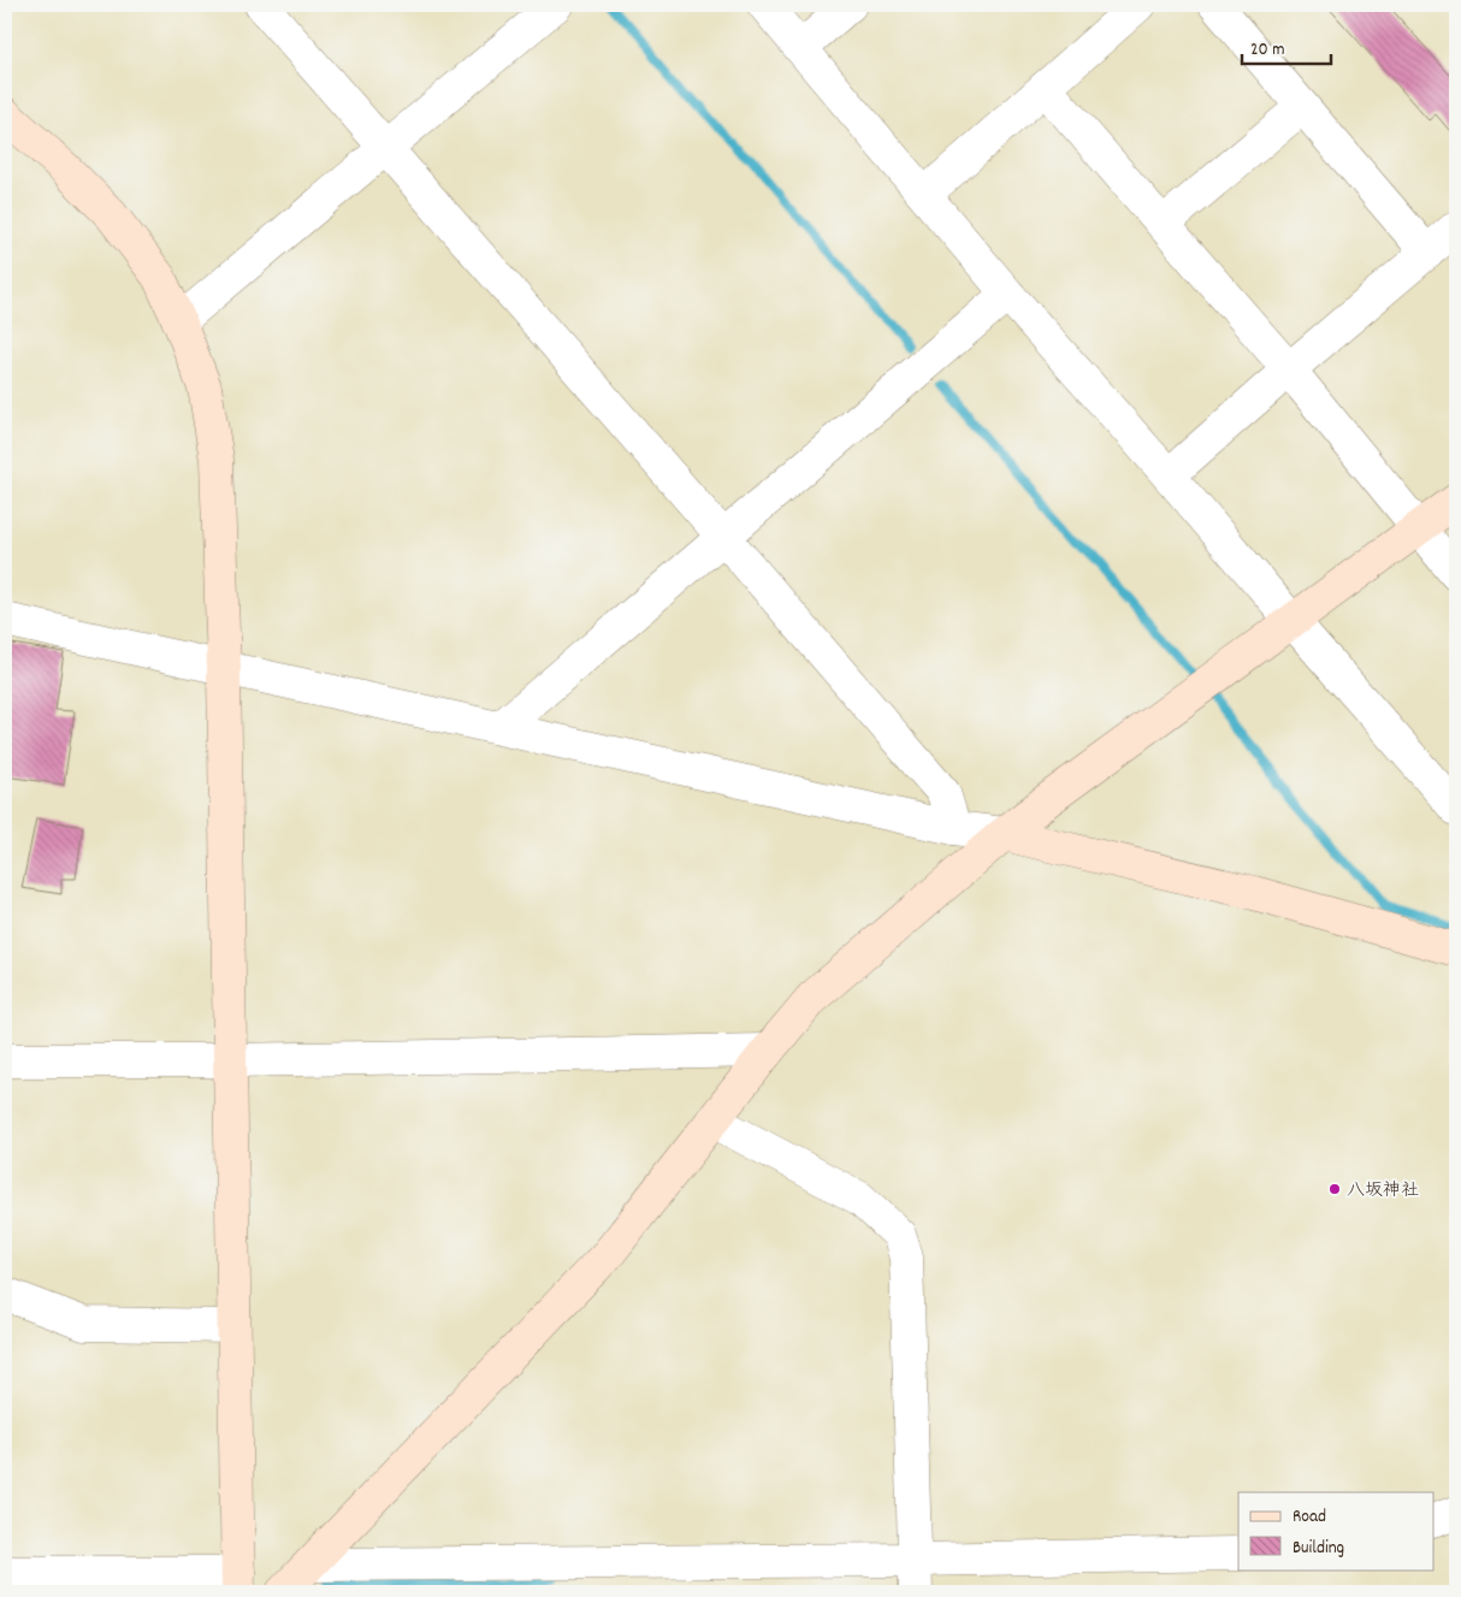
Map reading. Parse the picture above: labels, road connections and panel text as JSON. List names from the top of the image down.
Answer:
{
  "places": ["八坂神社"],
  "legend": ["Road", "Building"],
  "scale_bar": "20 m"
}
